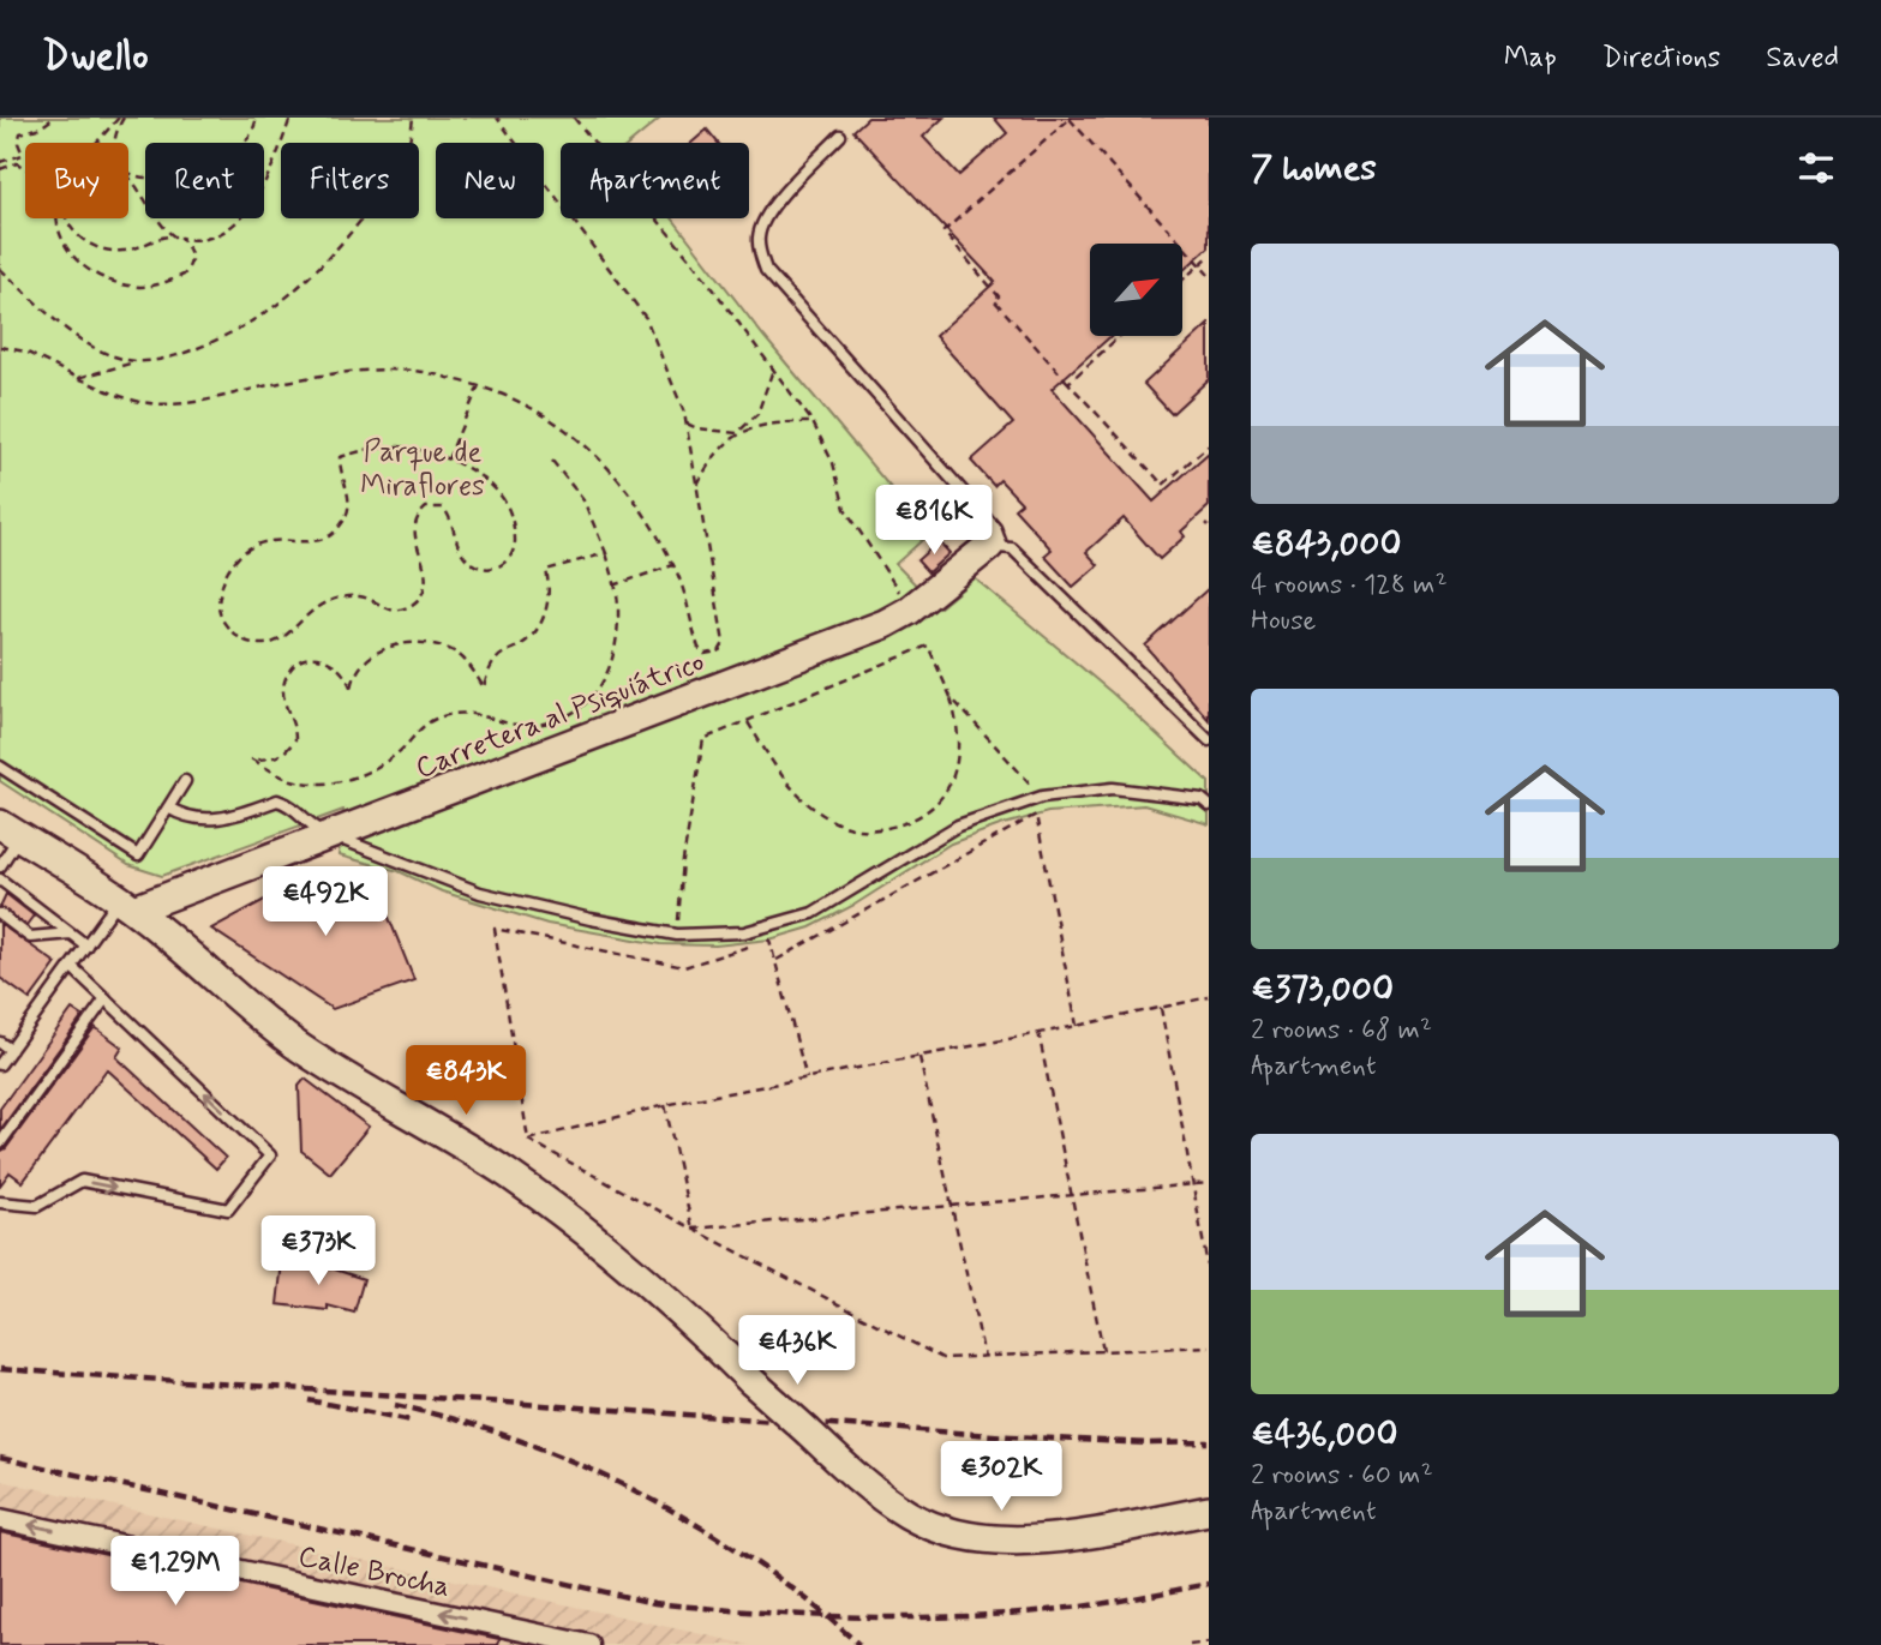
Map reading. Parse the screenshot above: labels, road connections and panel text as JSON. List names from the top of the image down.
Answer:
{
  "streets": {
    "street": ["Carretera al Psiquiátrico", "Calle Brocha"]
  },
  "one_way": ["Calle Brocha"],
  "parks": ["Parque de Miraflores"],
  "north": "top right",
  "page": {
    "header": "Dwello",
    "nav": ["Map", "Directions", "Saved"],
    "heading": "7 homes",
    "chip": [
      "Buy",
      "Rent",
      "Filters",
      "New",
      "Apartment"
    ],
    "list": [
      {
        "name": "€843,000",
        "note": "4 rooms · 128 m² · House"
      },
      {
        "name": "€373,000",
        "note": "2 rooms · 68 m² · Apartment"
      },
      {
        "name": "€436,000",
        "note": "2 rooms · 60 m² · Apartment"
      }
    ],
    "price": [
      "€816K",
      "€492K",
      "€843K",
      "€373K",
      "€436K",
      "€302K",
      "€1.29M"
    ]
  }
}
